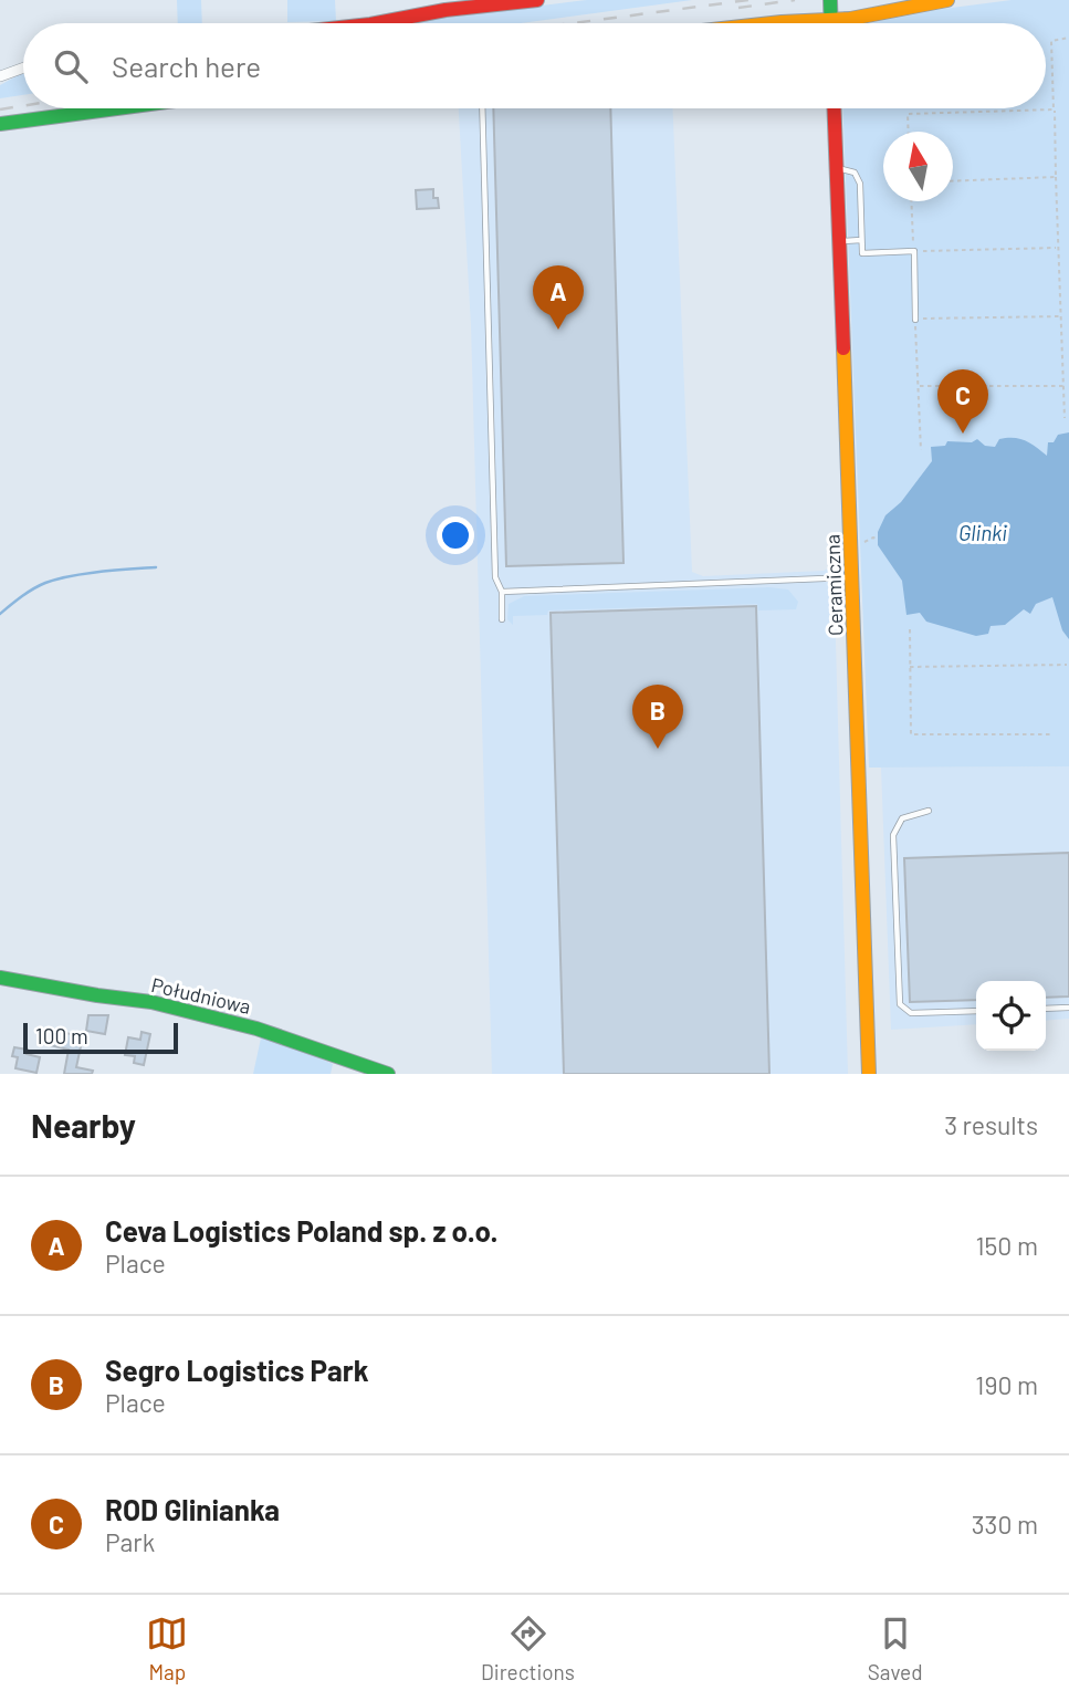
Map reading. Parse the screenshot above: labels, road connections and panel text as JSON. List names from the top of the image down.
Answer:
{
  "streets": {
    "street": ["Ceramiczna", "Południowa"]
  },
  "water": ["Glinki"],
  "scale_bar": "100 m",
  "north": "top",
  "page": {
    "search": "Search here",
    "pins": ["A", "C", "B"],
    "scale": "100 m",
    "heading": ["Nearby", "3 results"],
    "list": [
      {
        "mark": "A",
        "name": "Ceva Logistics Poland sp. z o.o.",
        "note": "Place",
        "value": "150 m"
      },
      {
        "mark": "B",
        "name": "Segro Logistics Park",
        "note": "Place",
        "value": "190 m"
      },
      {
        "mark": "C",
        "name": "ROD Glinianka",
        "note": "Park",
        "value": "330 m"
      }
    ],
    "nav": ["Map", "Directions", "Saved"]
  }
}
